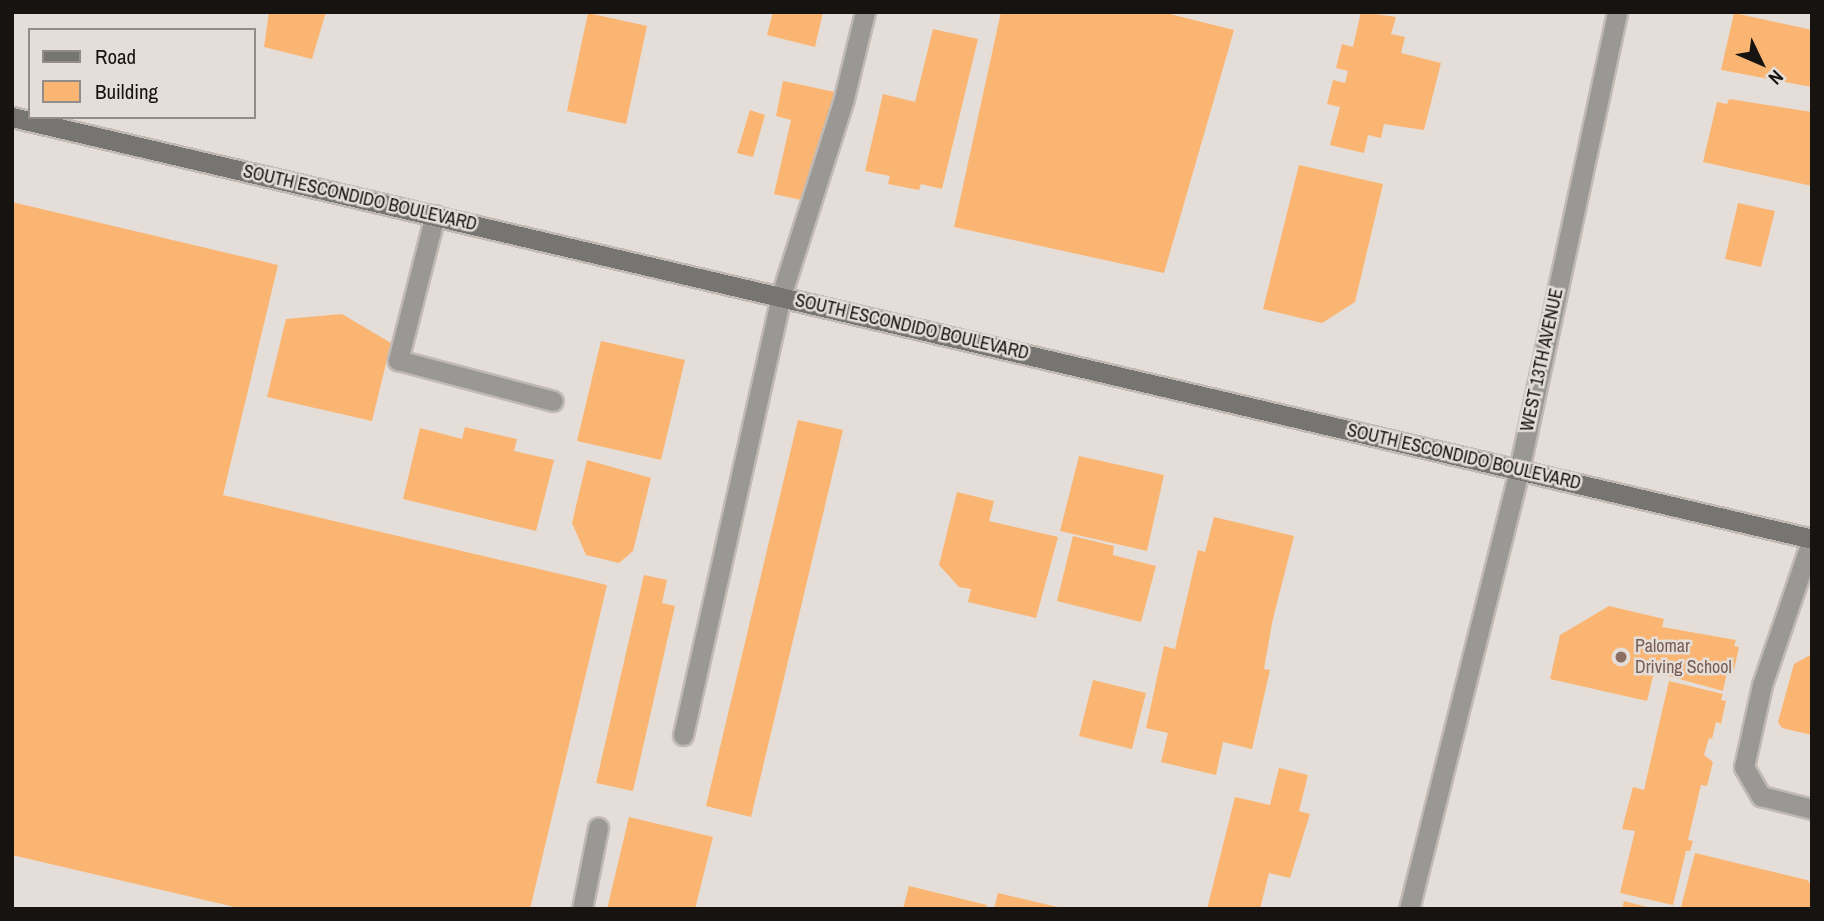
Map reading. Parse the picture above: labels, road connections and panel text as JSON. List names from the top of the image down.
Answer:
{
  "streets": {
    "main road": ["SOUTH ESCONDIDO BOULEVARD"],
    "street": ["WEST 13TH AVENUE"]
  },
  "crossings": [
    ["SOUTH ESCONDIDO BOULEVARD", "WEST 13TH AVENUE"]
  ],
  "places": ["Palomar Driving School"],
  "legend": ["Road", "Building"],
  "north": "bottom right"
}
